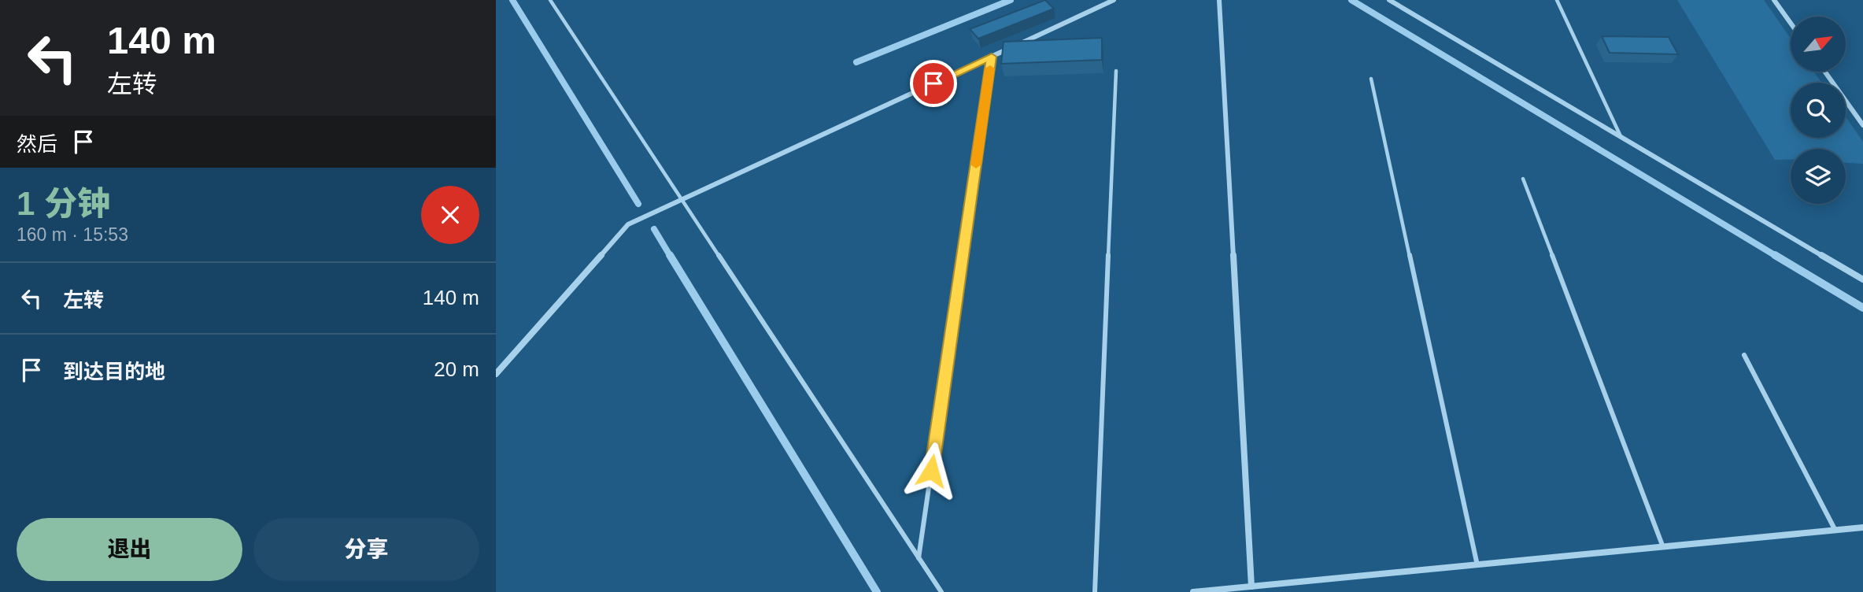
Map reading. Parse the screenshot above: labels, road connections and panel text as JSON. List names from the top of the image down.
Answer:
{
  "north": "top right",
  "page": {
    "turn": ["140 m", "左转"],
    "then": "然后",
    "heading": ["1 分钟", "160 m · 15:53"],
    "list": [
      {
        "name": "左转",
        "value": "140 m"
      },
      {
        "name": "到达目的地",
        "value": "20 m"
      }
    ],
    "buttons": ["退出", "分享"]
  }
}
